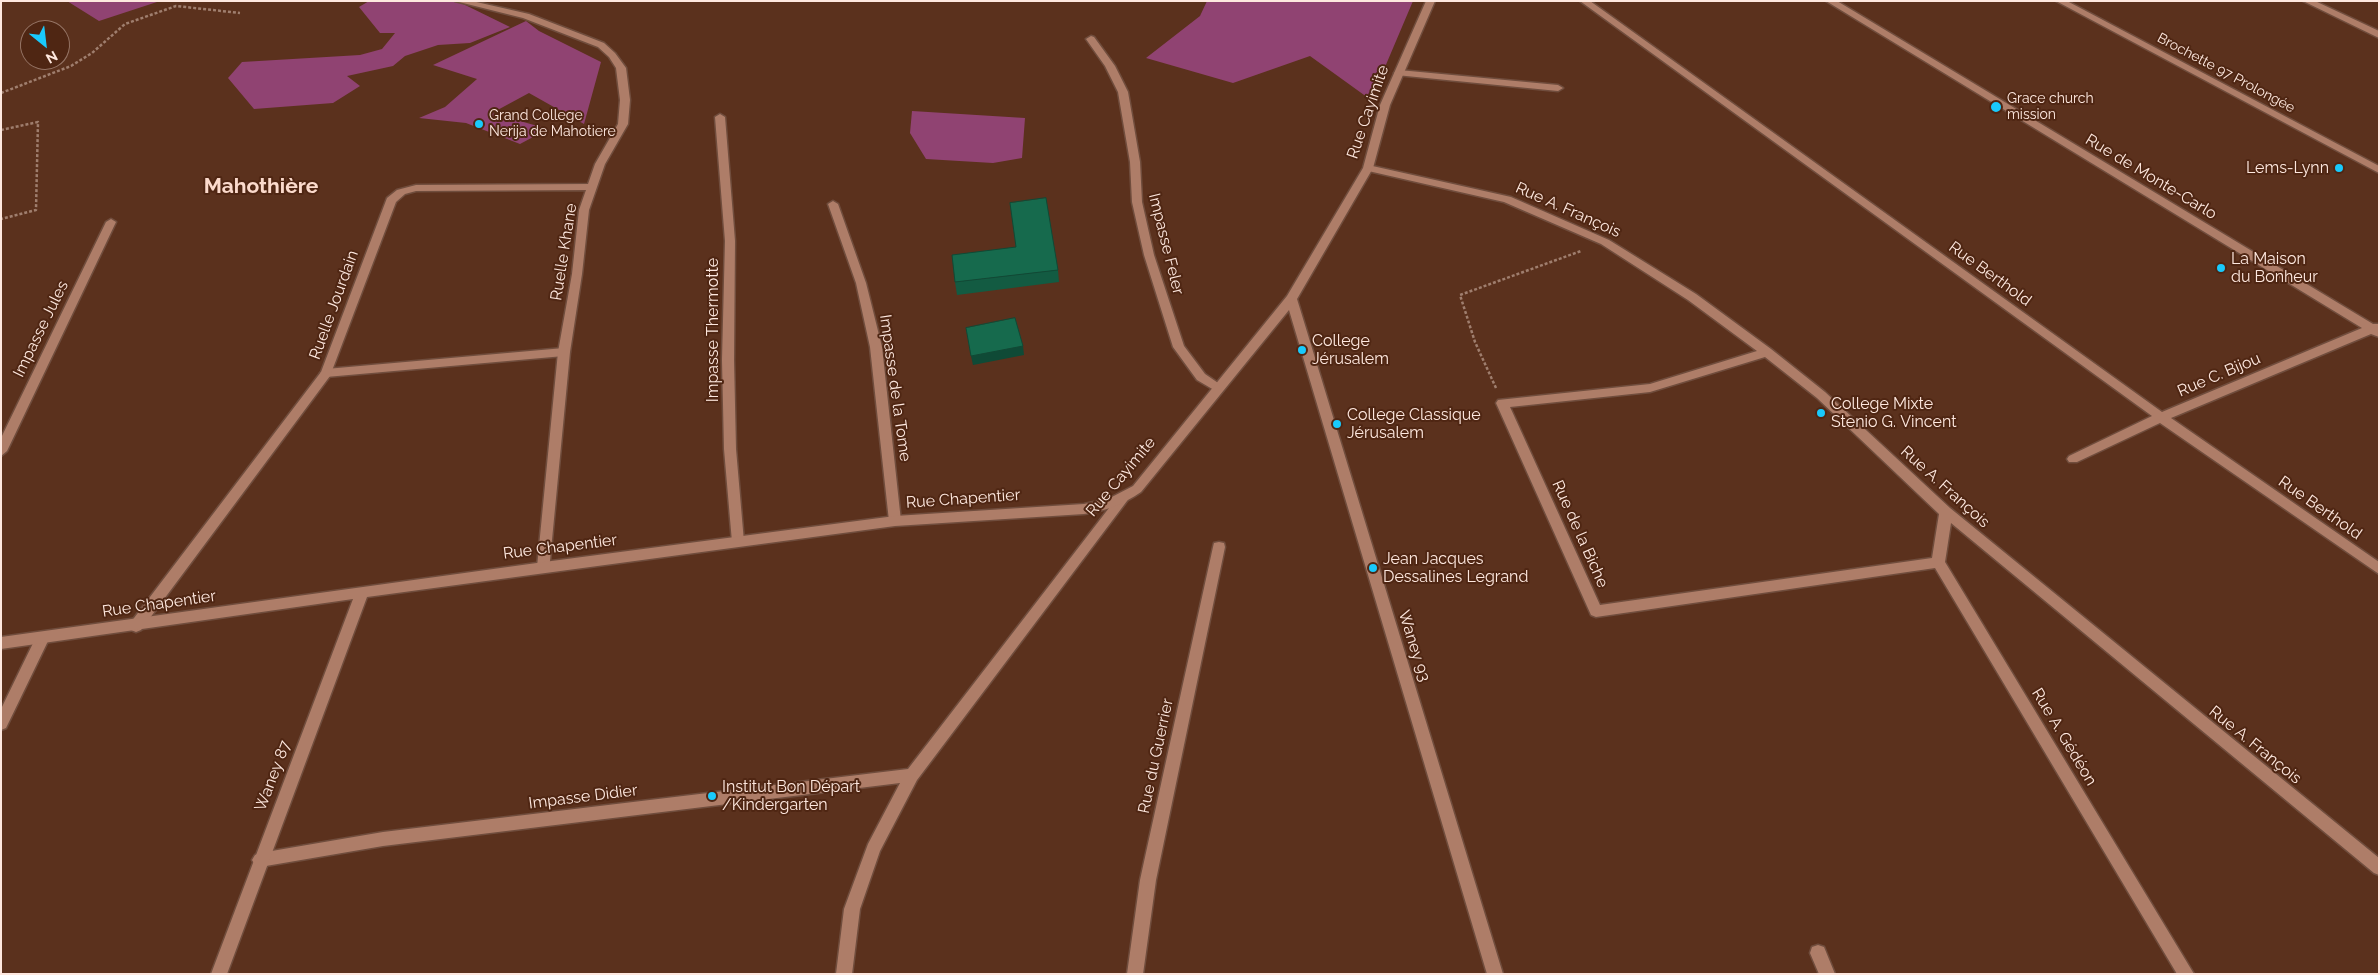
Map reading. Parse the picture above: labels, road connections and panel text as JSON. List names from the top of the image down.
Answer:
{
  "streets": {
    "street": [
      "Brochette 97 Prolongée",
      "Rue Cayimite",
      "Rue de Monte-Carlo",
      "Rue A. François",
      "Impasse Feler",
      "Ruelle Khane",
      "Rue Berthold",
      "Ruelle Jourdain",
      "Impasse Jules",
      "Impasse Thermotte",
      "Rue C. Bijou",
      "Impasse de la Tome",
      "Rue Chapentier",
      "Rue de la Biche",
      "Waney 93",
      "Rue A. Gédéon",
      "Rue du Guerrier",
      "Waney 87",
      "Impasse Didier"
    ]
  },
  "crossings": [
    ["Rue Cayimite", "Rue A. François"],
    ["Rue Cayimite", "Impasse Feler"],
    ["Rue Cayimite", "Rue Chapentier"],
    ["Rue Cayimite", "Waney 93"],
    ["Rue Cayimite", "Impasse Didier"],
    ["Rue de Monte-Carlo", "Rue C. Bijou"],
    ["Ruelle Khane", "Ruelle Jourdain"],
    ["Ruelle Khane", "Rue Chapentier"],
    ["Rue Berthold", "Rue C. Bijou"],
    ["Ruelle Jourdain", "Rue Chapentier"],
    ["Impasse Thermotte", "Rue Chapentier"],
    ["Impasse de la Tome", "Rue Chapentier"],
    ["Rue Chapentier", "Waney 87"],
    ["Rue de la Biche", "Rue A. Gédéon"],
    ["Waney 87", "Impasse Didier"]
  ],
  "districts": ["Mahothière"],
  "places": [
    "Grace church mission",
    "Grand College Nerija de Mahotiere",
    "Lems-Lynn",
    "La Maison du Bonheur",
    "College Jérusalem",
    "College Mixte Stenio G. Vincent",
    "College Classique Jérusalem",
    "Jean Jacques Dessalines Legrand",
    "Institut Bon Départ /Kindergarten"
  ],
  "north": "bottom right"
}
